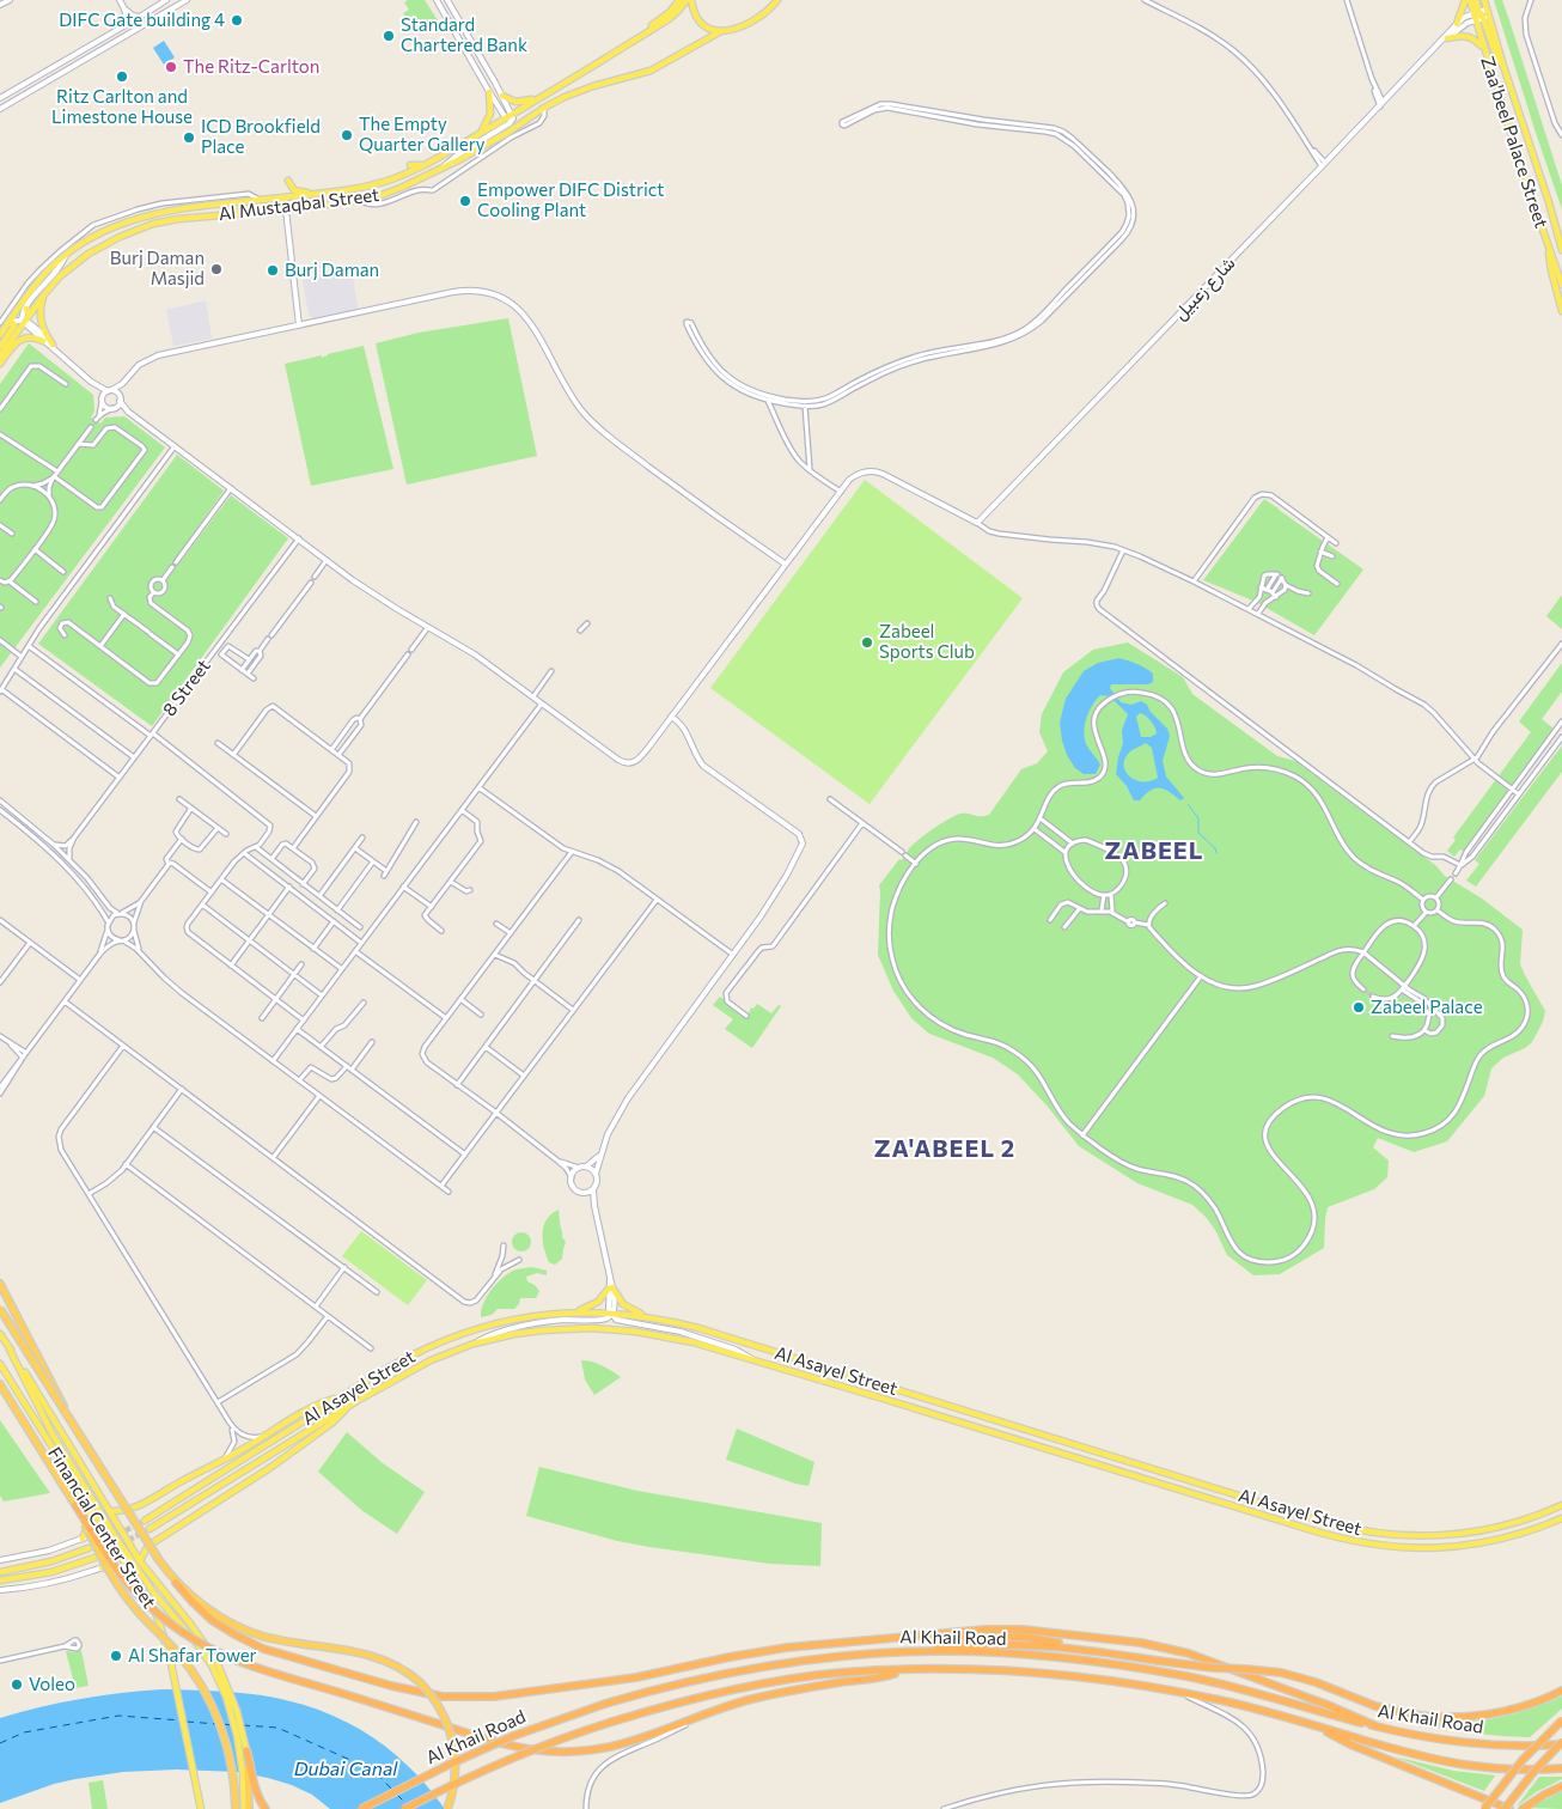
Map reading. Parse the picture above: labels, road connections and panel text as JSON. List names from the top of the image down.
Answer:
{
  "streets": {
    "highway": ["Al Khail Road"],
    "main road": [
      "Zaa'beel Palace Street",
      "Al Mustaqbal Street",
      "Al Asayel Street",
      "Financial Center Street"
    ],
    "street": ["شارع زعبيل", "8 Street"]
  },
  "crossings": [
    ["Zaa'beel Palace Street", "شارع زعبيل"]
  ],
  "districts": ["ZABEEL", "ZA'ABEEL 2"],
  "water": ["Dubai Canal"],
  "places": [
    "DIFC Gate building 4",
    "Standard Chartered Bank",
    "The Ritz-Carlton",
    "Ritz Carlton and Limestone House",
    "The Empty Quarter Gallery",
    "ICD Brookfield Place",
    "Empower DIFC District Cooling Plant",
    "Burj Daman Masjid",
    "Burj Daman",
    "Zabeel Sports Club",
    "Zabeel Palace",
    "Al Shafar Tower",
    "Voleo"
  ]
}
